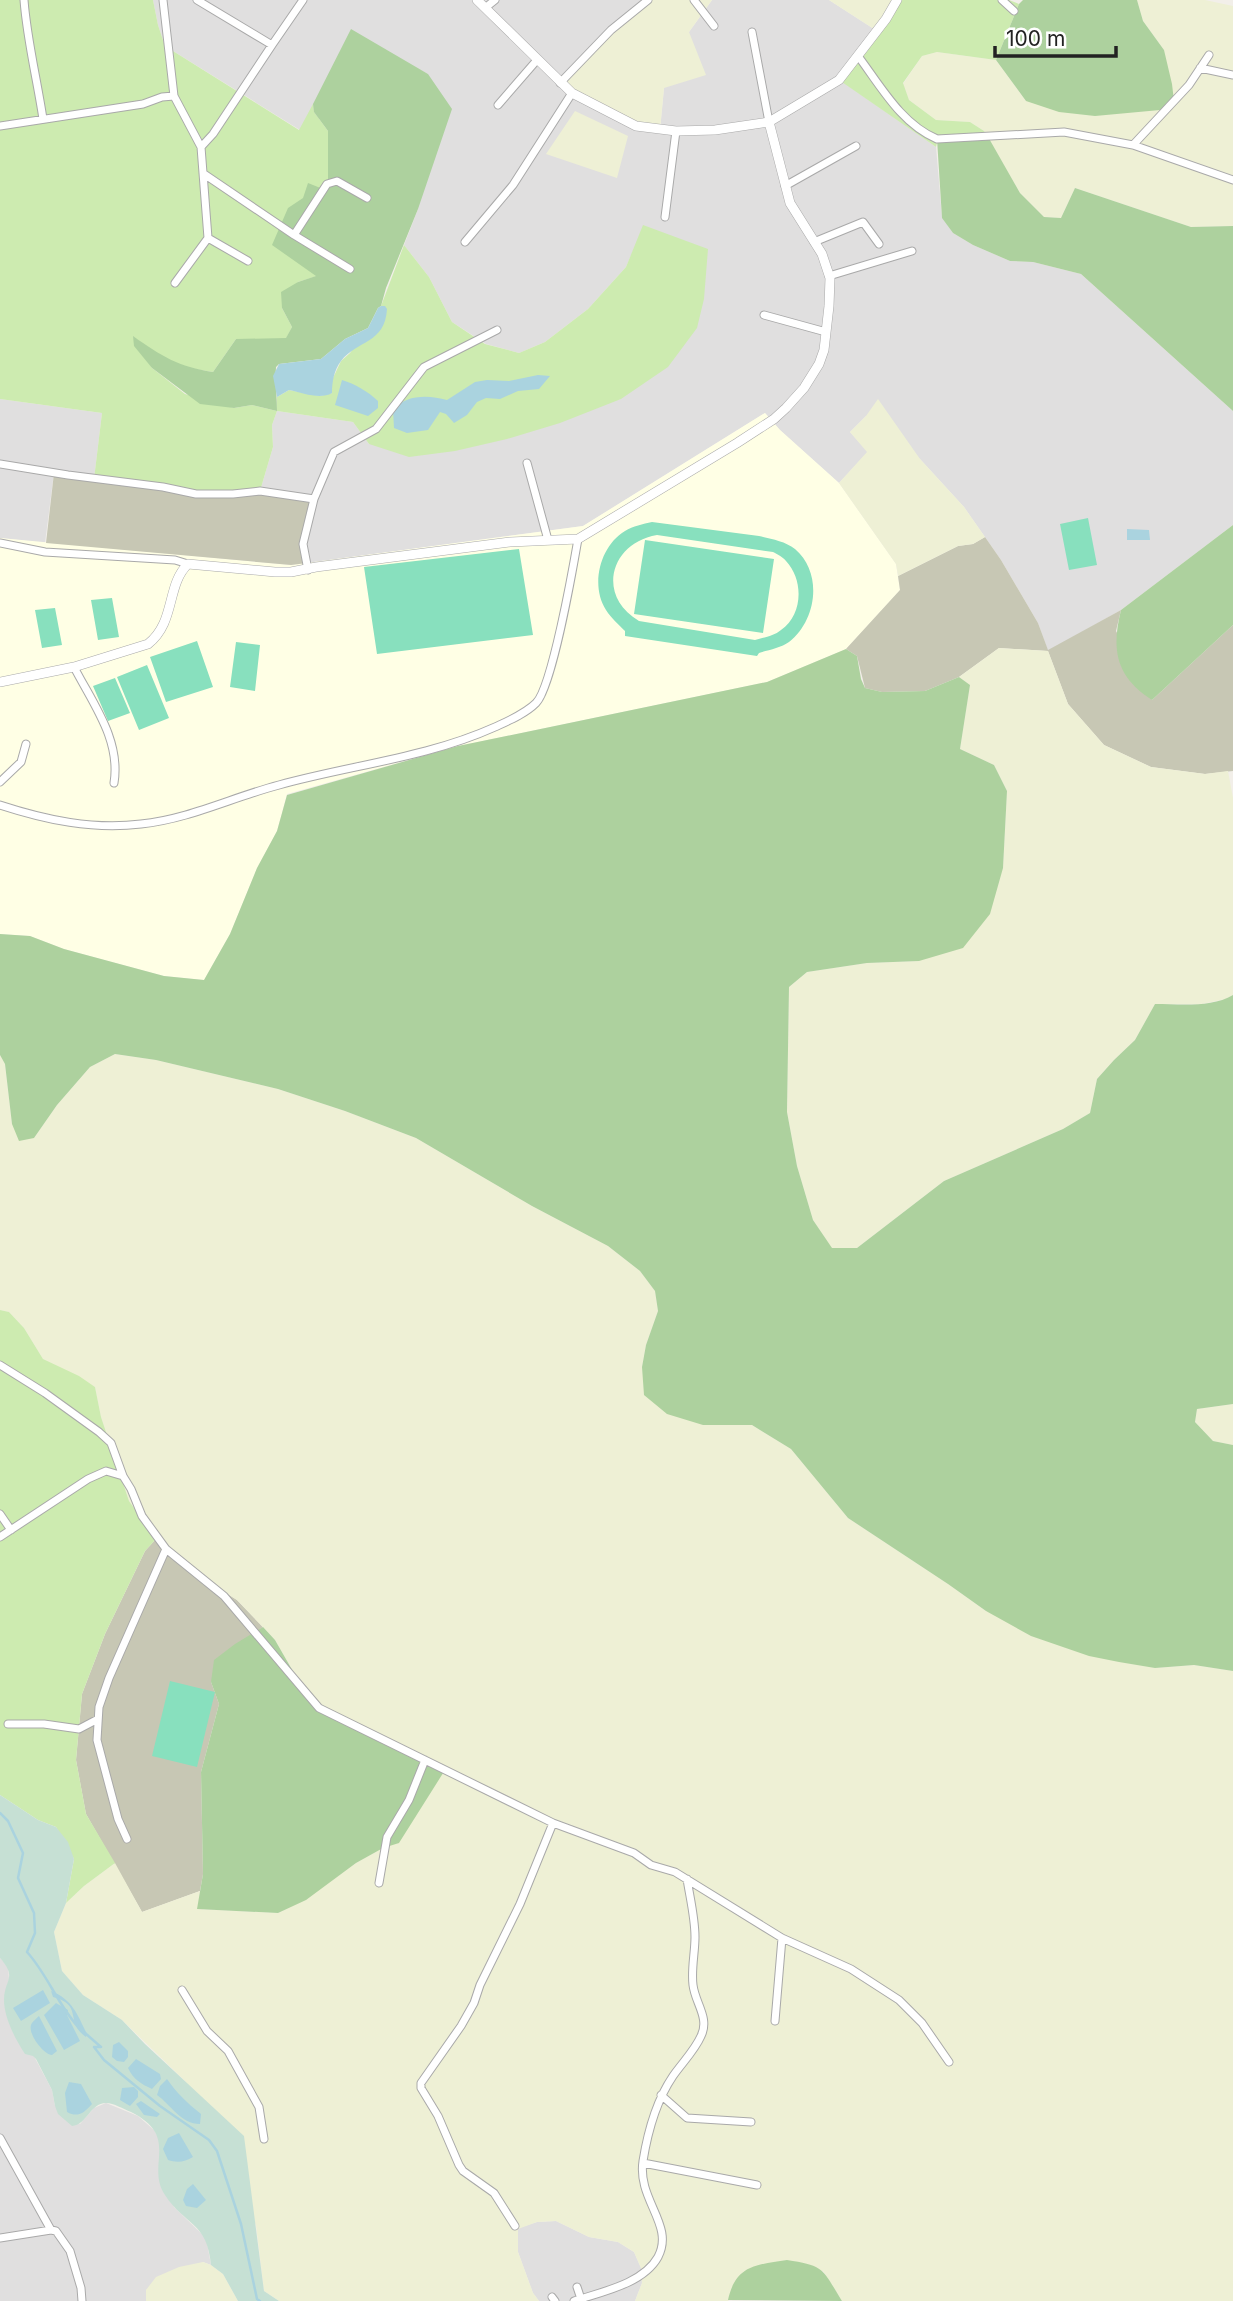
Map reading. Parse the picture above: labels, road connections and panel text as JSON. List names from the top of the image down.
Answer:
{
  "scale_bar": "100 m"
}
